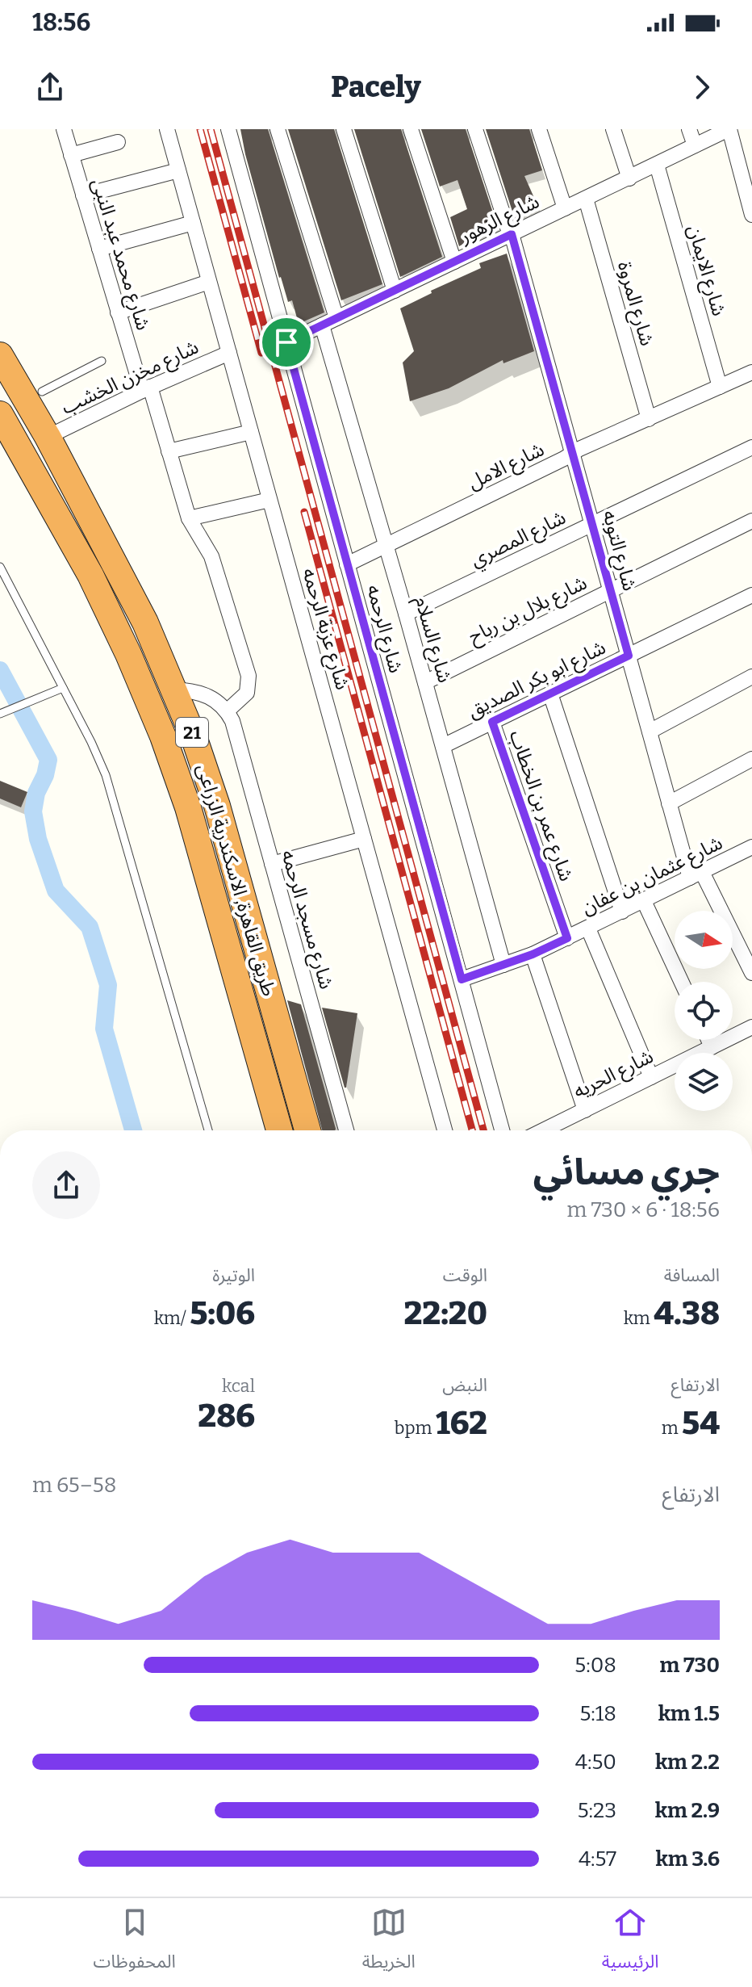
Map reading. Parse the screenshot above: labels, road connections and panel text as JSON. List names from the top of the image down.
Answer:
{
  "streets": {
    "highway": ["21", "طريق القاهرة, الاسكندرية الزراعى"],
    "street": [
      "شارع الزهور",
      "شارع محمد عبد النبى",
      "شارع الايمان",
      "شارع المروة",
      "شارع مخزن الخشب",
      "شارع الامل",
      "شارع المصري",
      "شارع التوبه",
      "شارع بلال بن رباح",
      "شارع عزبة الرحمه",
      "شارع الرحمه",
      "شارع السلام",
      "شارع ابو بكر الصديق",
      "شارع عمر بن الخطاب",
      "شارع عثمان بن عفان",
      "شارع مسجد الرحمه",
      "شارع الحريه"
    ]
  },
  "crossings": [
    ["شارع الزهور", "شارع الايمان"],
    ["شارع الزهور", "شارع المروة"],
    ["شارع الزهور", "شارع التوبه"],
    ["شارع الزهور", "شارع الرحمه"],
    ["شارع الزهور", "شارع السلام"],
    ["شارع محمد عبد النبى", "شارع مخزن الخشب"],
    ["شارع الايمان", "شارع الامل"],
    ["شارع المروة", "شارع الامل"],
    ["شارع مخزن الخشب", "شارع عزبة الرحمه"],
    ["شارع مخزن الخشب", "طريق القاهرة, الاسكندرية الزراعى"],
    ["شارع الامل", "شارع التوبه"],
    ["شارع الامل", "شارع الرحمه"],
    ["شارع الامل", "شارع السلام"],
    ["شارع المصري", "شارع التوبه"],
    ["شارع المصري", "شارع السلام"],
    ["شارع التوبه", "شارع بلال بن رباح"],
    ["شارع التوبه", "شارع ابو بكر الصديق"],
    ["شارع التوبه", "شارع عثمان بن عفان"],
    ["شارع بلال بن رباح", "شارع السلام"],
    ["شارع الرحمه", "شارع عثمان بن عفان"],
    ["شارع السلام", "شارع ابو بكر الصديق"],
    ["شارع السلام", "شارع عثمان بن عفان"],
    ["شارع ابو بكر الصديق", "شارع عمر بن الخطاب"],
    ["شارع عمر بن الخطاب", "شارع عثمان بن عفان"]
  ],
  "north": "right",
  "page": {
    "status": "18:56",
    "header": "Pacely",
    "heading": ["جري مسائي", "18:56 · 6 × 730 m"],
    "stats": [
      ["المسافة", "4.38 km"],
      ["الوقت", "22:20"],
      ["الوتيرة", "5:06 /km"],
      ["الارتفاع", "54 m"],
      ["النبض", "162 bpm"],
      ["kcal", "286"]
    ],
    "chart": ["الارتفاع", "58–65 m"],
    "list": [
      {
        "name": "730 m",
        "note": "5:08"
      },
      {
        "name": "1.5 km",
        "note": "5:18"
      },
      {
        "name": "2.2 km",
        "note": "4:50"
      },
      {
        "name": "2.9 km",
        "note": "5:23"
      },
      {
        "name": "3.6 km",
        "note": "4:57"
      }
    ],
    "tabs": ["الرئيسية", "الخريطة", "المحفوظات"]
  }
}
